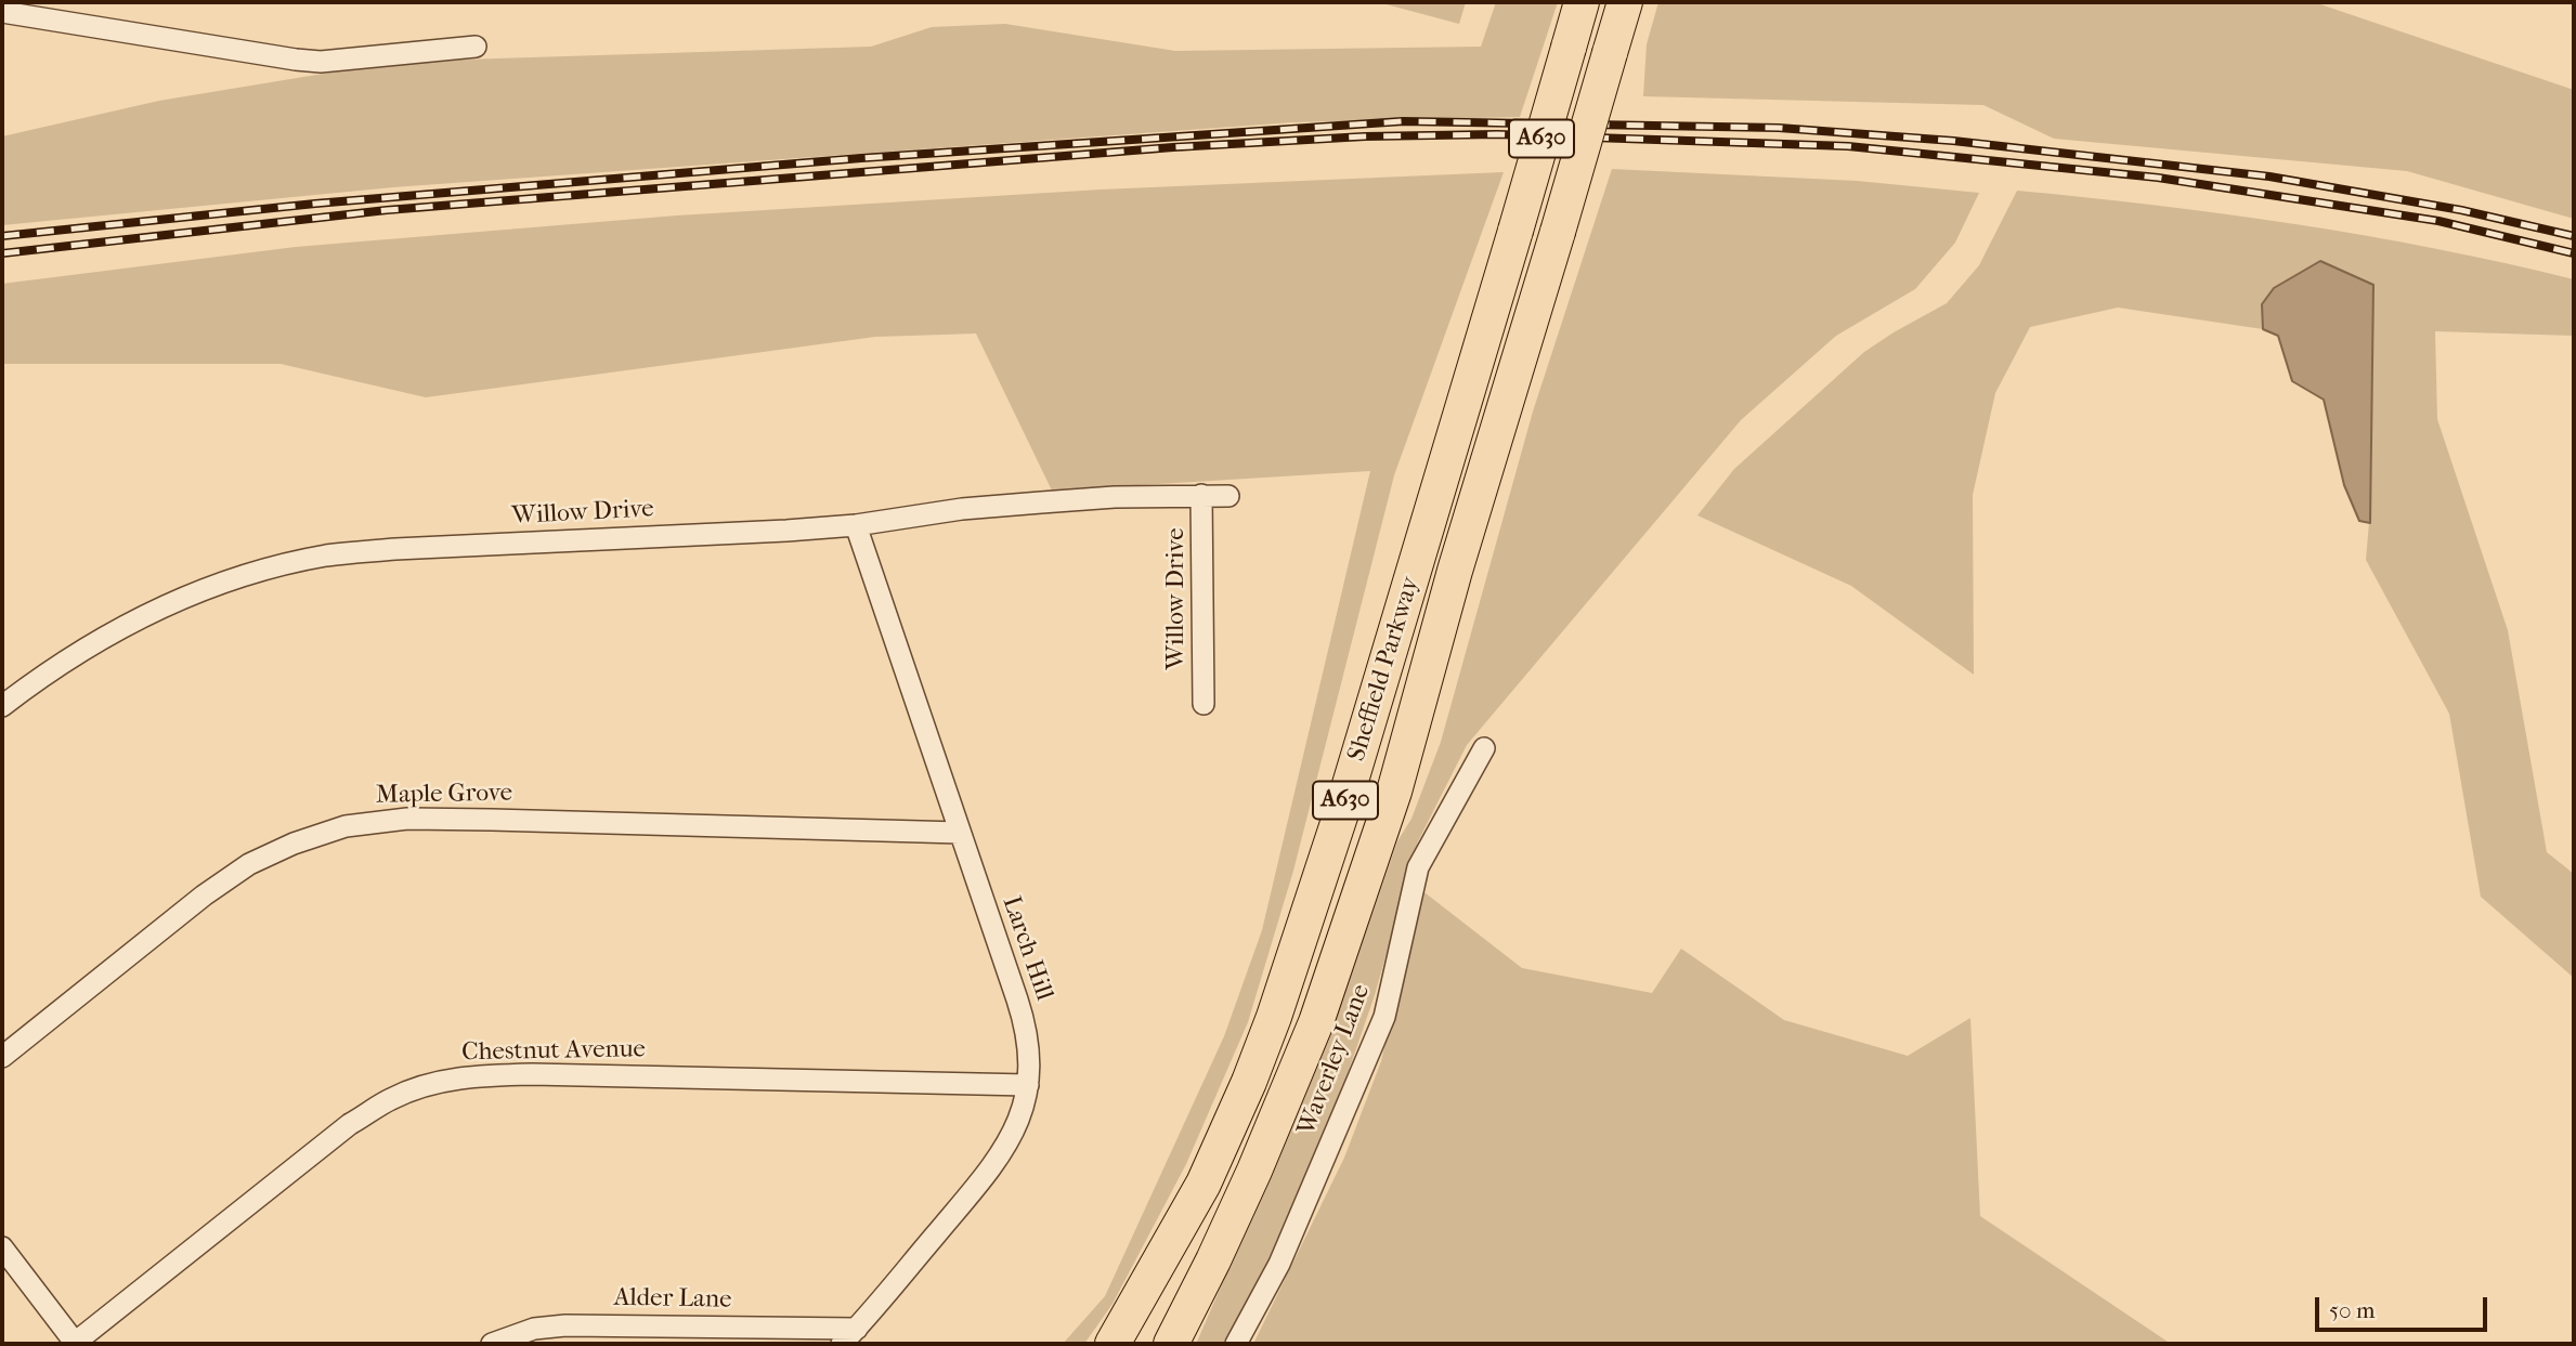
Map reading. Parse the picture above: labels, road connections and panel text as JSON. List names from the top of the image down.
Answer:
{
  "streets": {
    "highway": ["A630", "Sheffield Parkway"],
    "street": [
      "Willow Drive",
      "Maple Grove",
      "Larch Hill",
      "Chestnut Avenue",
      "Waverley Lane",
      "Alder Lane"
    ]
  },
  "crossings": [
    ["Willow Drive", "Larch Hill"],
    ["Maple Grove", "Larch Hill"],
    ["Larch Hill", "Chestnut Avenue"],
    ["Larch Hill", "Alder Lane"]
  ],
  "scale_bar": "50 m"
}
